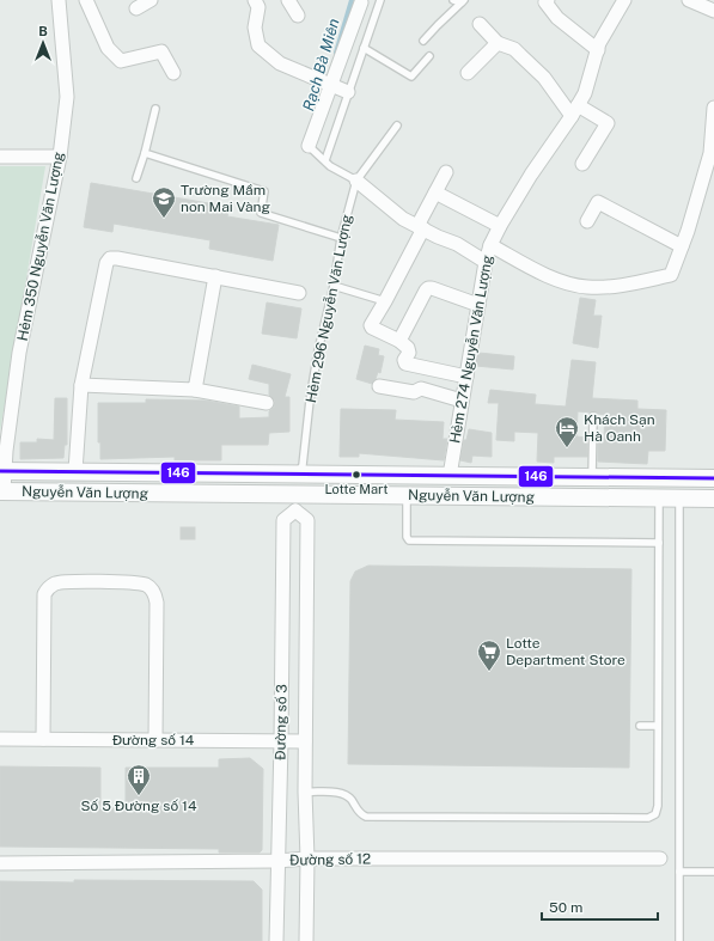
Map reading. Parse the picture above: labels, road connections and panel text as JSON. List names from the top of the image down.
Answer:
{
  "streets": {
    "street": [
      "Hẻm 350 Nguyễn Văn Lượng",
      "Hẻm 274 Nguyễn Văn Lượng",
      "Nguyễn Văn Lượng",
      "Đường số 3",
      "Đường số 14",
      "Đường số 12"
    ],
    "lane": ["Hẻm 296 Nguyễn Văn Lượng"]
  },
  "crossings": [
    ["Hẻm 350 Nguyễn Văn Lượng", "Nguyễn Văn Lượng"],
    ["Hẻm 296 Nguyễn Văn Lượng", "Nguyễn Văn Lượng"],
    ["Hẻm 274 Nguyễn Văn Lượng", "Nguyễn Văn Lượng"],
    ["Nguyễn Văn Lượng", "Đường số 3"],
    ["Đường số 3", "Đường số 14"],
    ["Đường số 3", "Đường số 12"]
  ],
  "water": ["Rạch Bà Miên"],
  "places": {
    "school or university": ["Trường Mầm non Mai Vàng"],
    "hotel": ["Khách Sạn Hà Oanh"],
    "other": ["Lotte Mart"],
    "supermarket": ["Lotte Department Store"],
    "building": ["Số 5 Đường số 14"]
  },
  "lines": ["transit line 146"],
  "scale_bar": "50 m",
  "north": "top"
}
